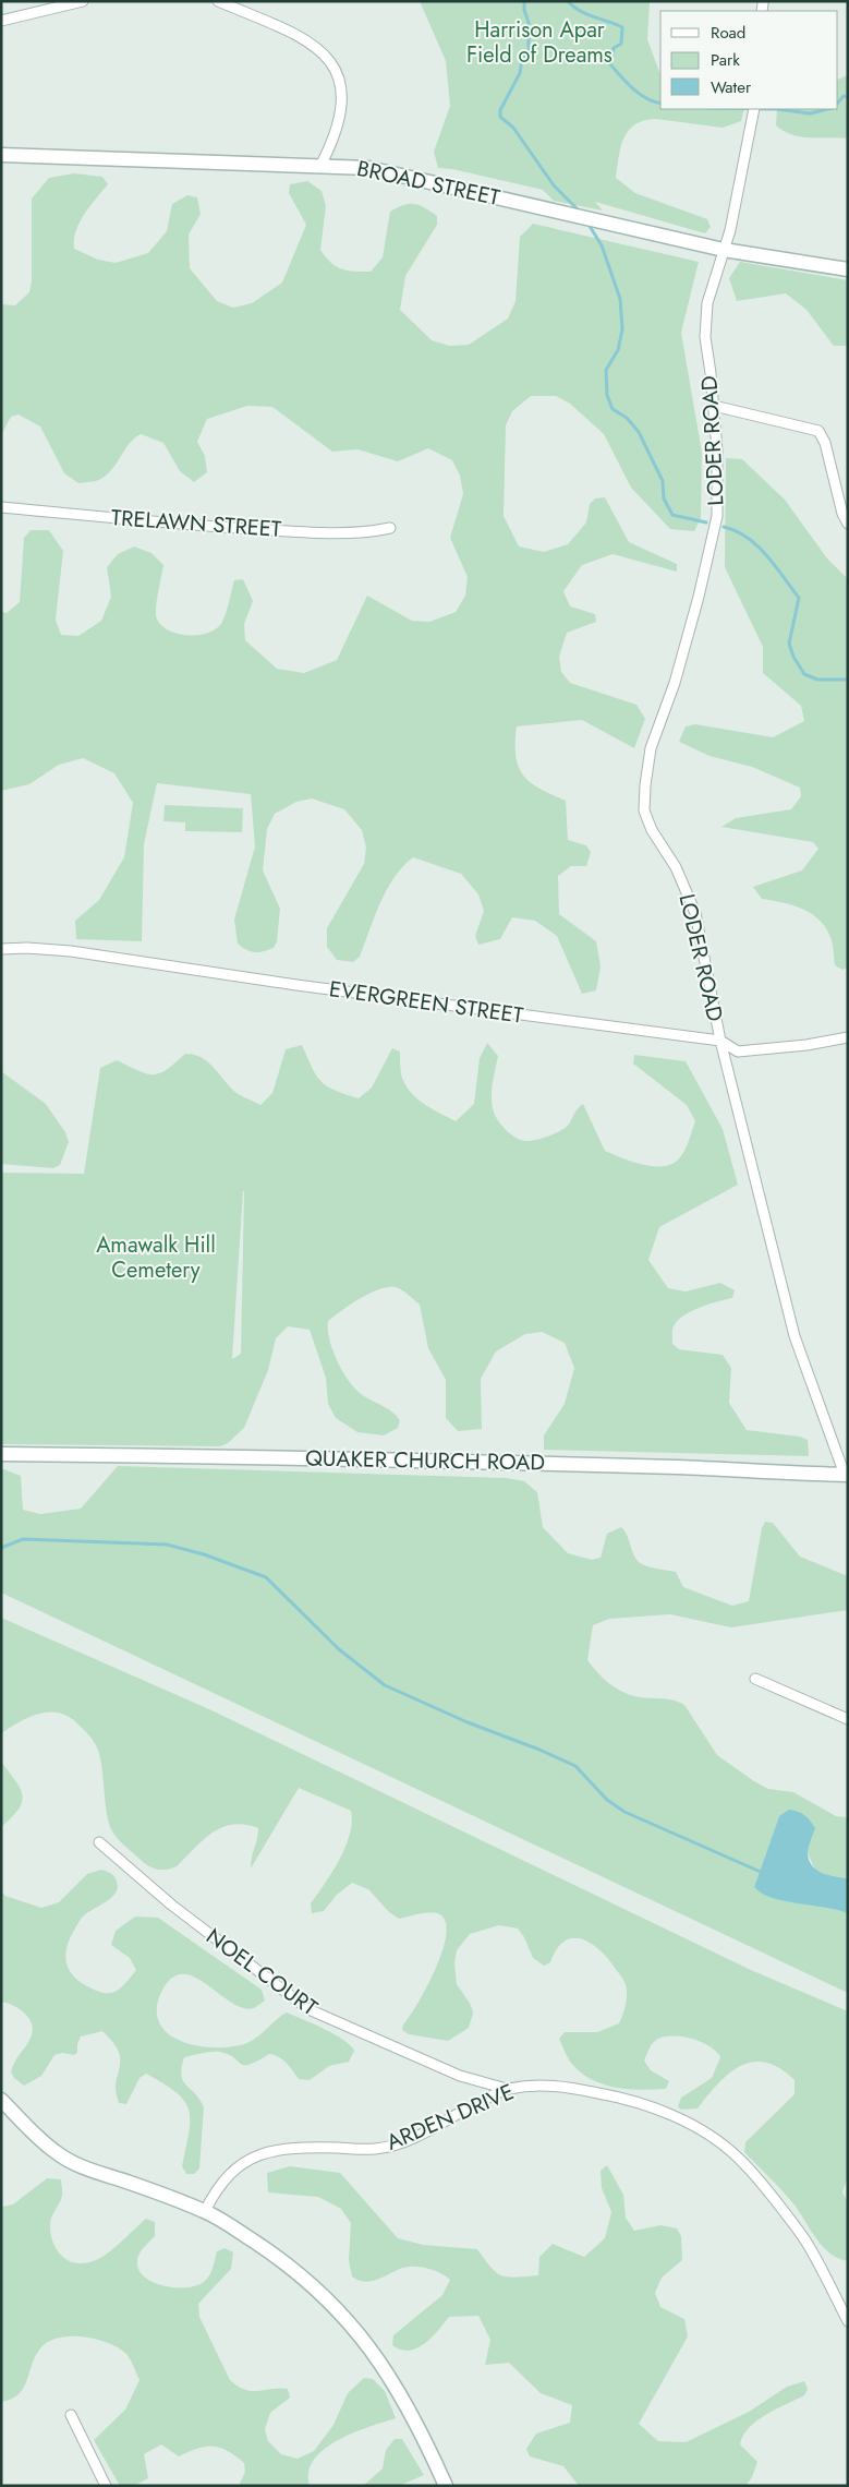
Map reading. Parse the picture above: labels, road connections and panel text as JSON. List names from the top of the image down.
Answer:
{
  "streets": {
    "street": [
      "BROAD STREET",
      "LODER ROAD",
      "TRELAWN STREET",
      "EVERGREEN STREET",
      "QUAKER CHURCH ROAD",
      "NOEL COURT",
      "ARDEN DRIVE"
    ]
  },
  "crossings": [
    ["BROAD STREET", "LODER ROAD"],
    ["LODER ROAD", "EVERGREEN STREET"],
    ["LODER ROAD", "QUAKER CHURCH ROAD"],
    ["NOEL COURT", "ARDEN DRIVE"]
  ],
  "parks": ["Harrison Apar Field of Dreams", "Amawalk Hill Cemetery"],
  "legend": ["Road", "Park", "Water"]
}
